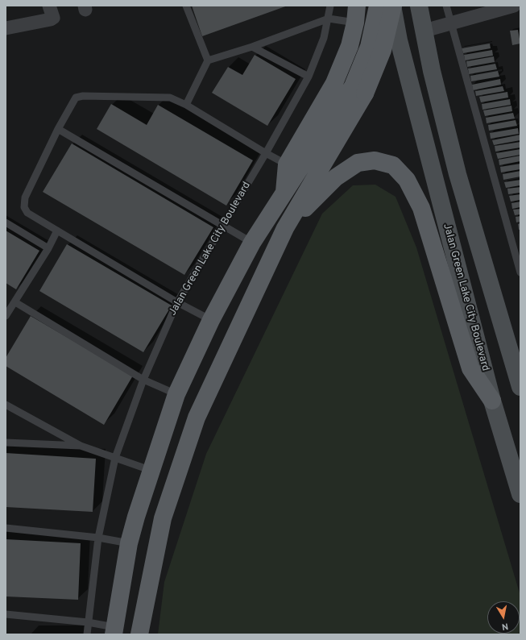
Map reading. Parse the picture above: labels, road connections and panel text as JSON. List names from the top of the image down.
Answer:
{
  "streets": {
    "street": ["Jalan Green Lake City Boulevard"]
  },
  "north": "bottom"
}
